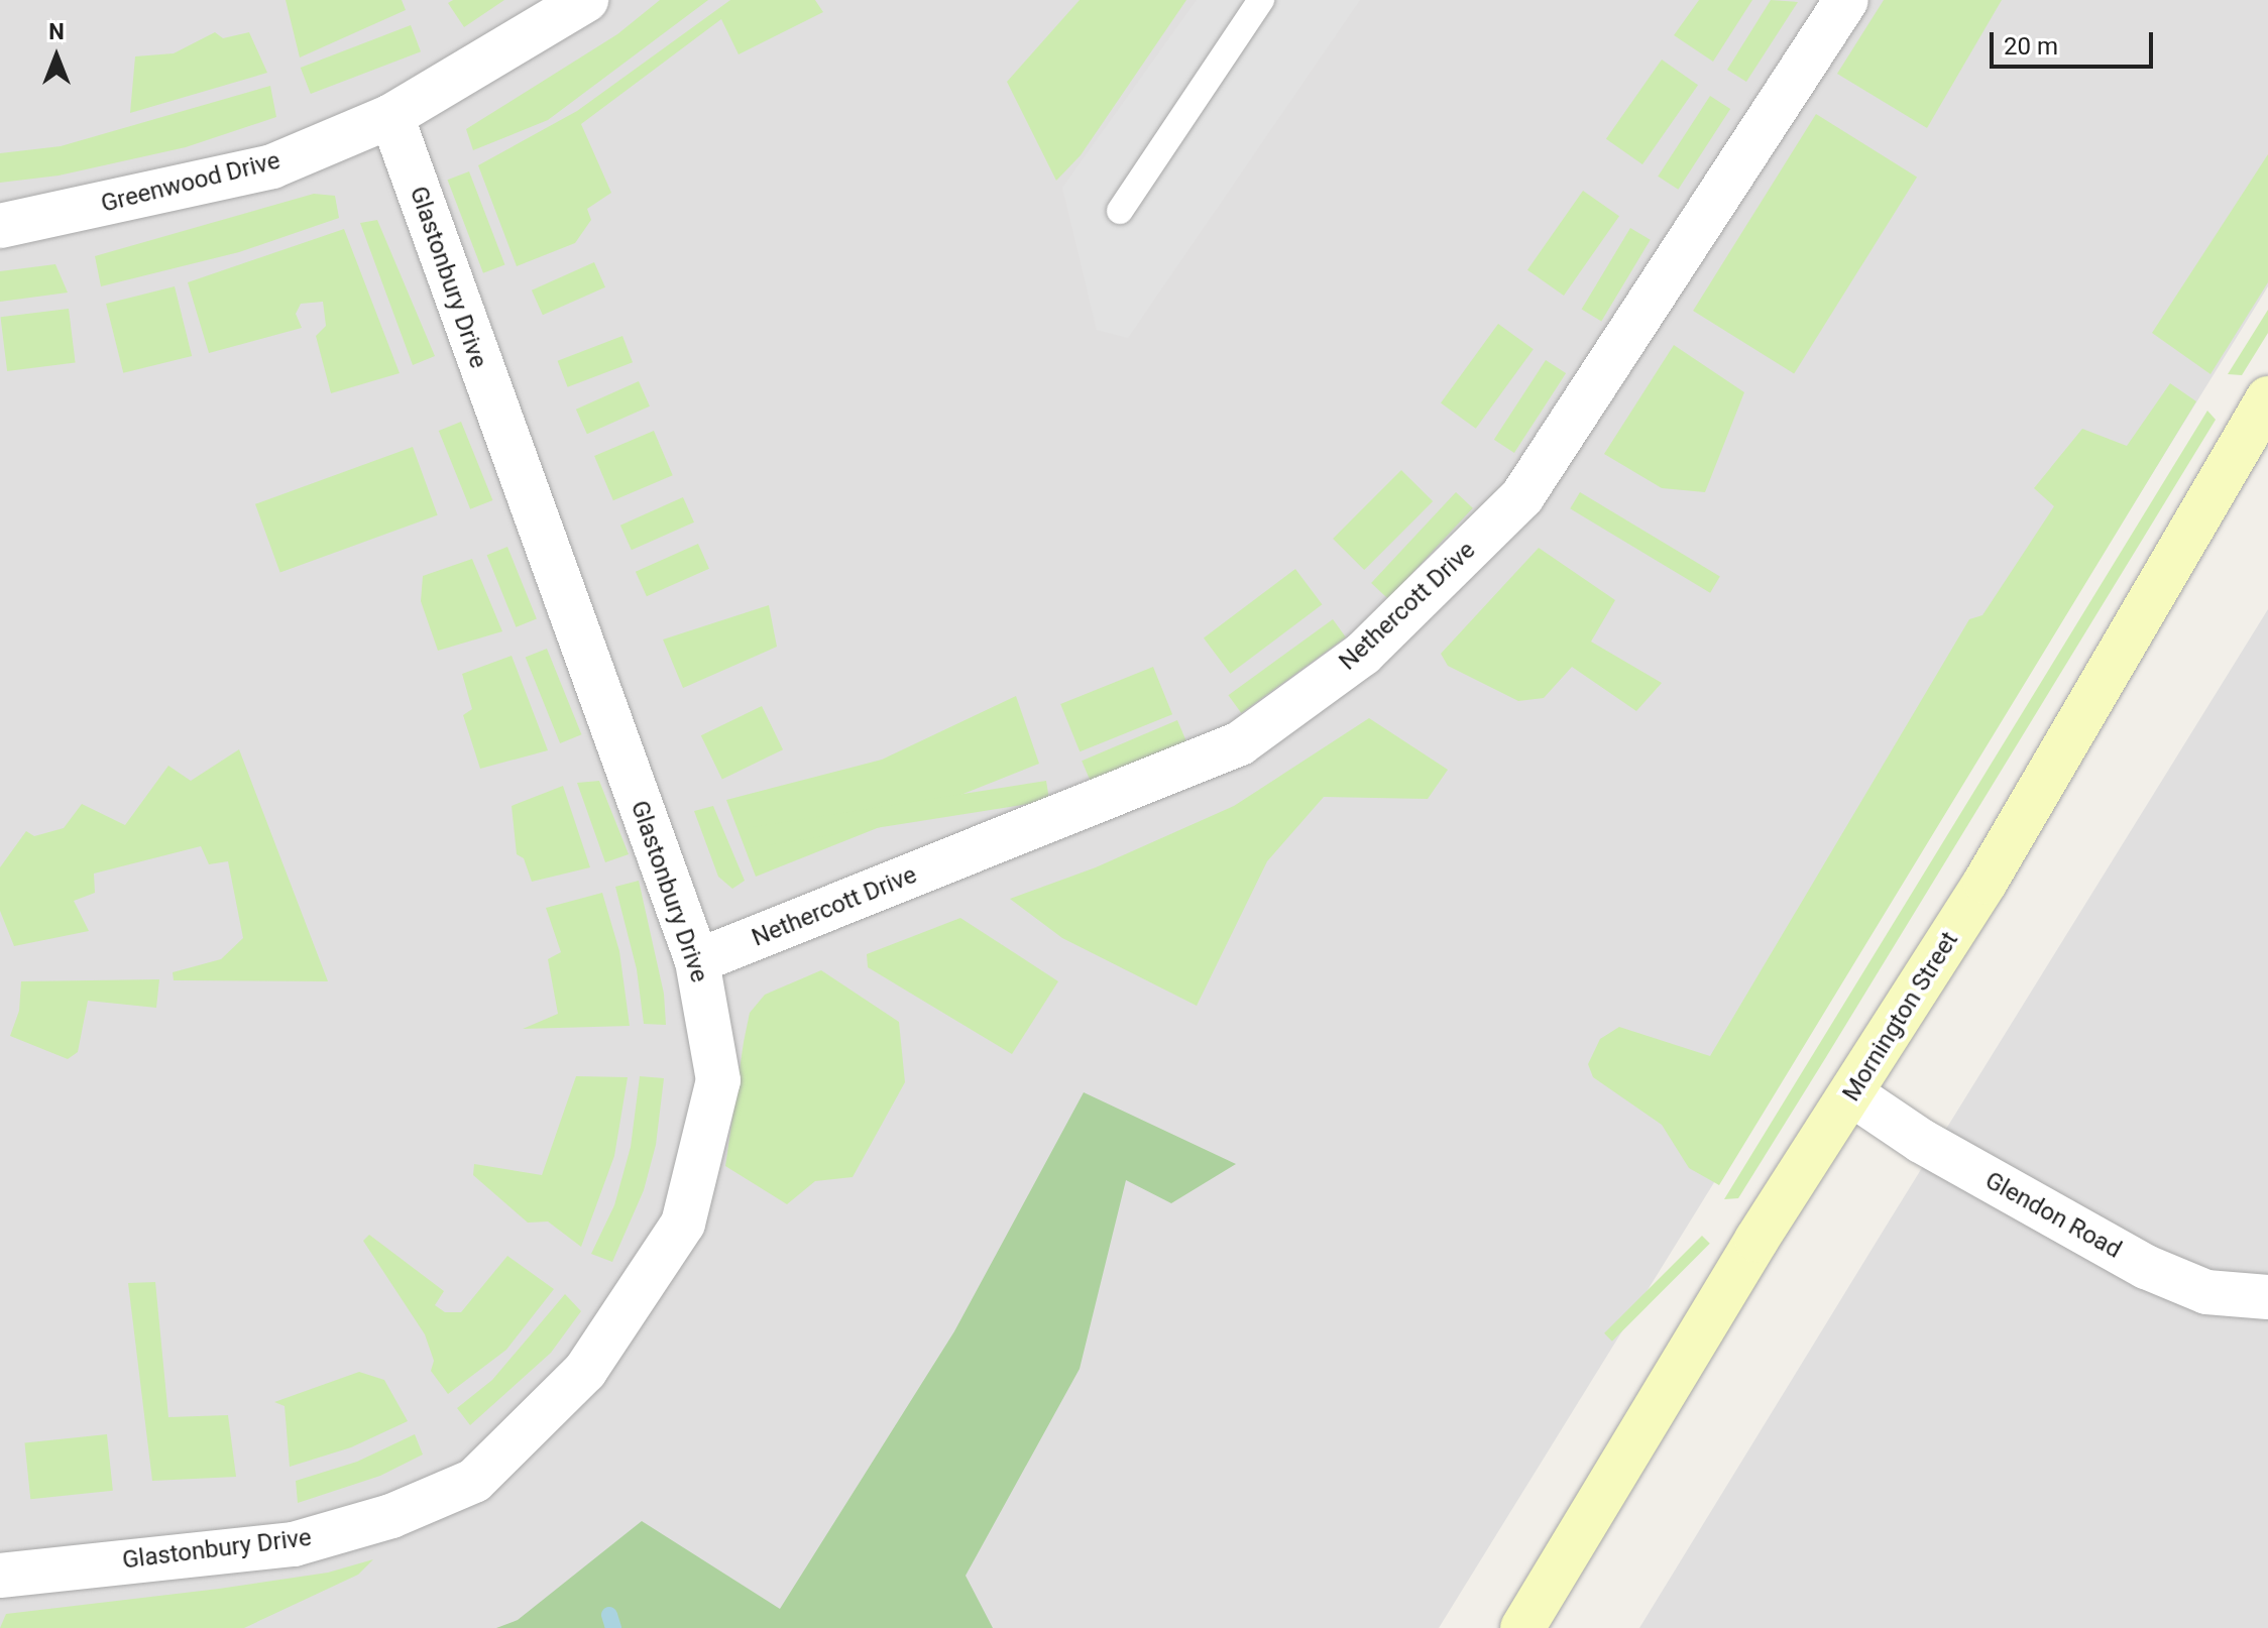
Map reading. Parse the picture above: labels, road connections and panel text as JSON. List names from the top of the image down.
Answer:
{
  "streets": {
    "main road": ["Mornington Street"],
    "street": [
      "Greenwood Drive",
      "Glastonbury Drive",
      "Nethercott Drive",
      "Glendon Road"
    ]
  },
  "crossings": [
    ["Greenwood Drive", "Glastonbury Drive"],
    ["Glastonbury Drive", "Nethercott Drive"],
    ["Mornington Street", "Glendon Road"]
  ],
  "scale_bar": "20 m",
  "north": "top"
}
